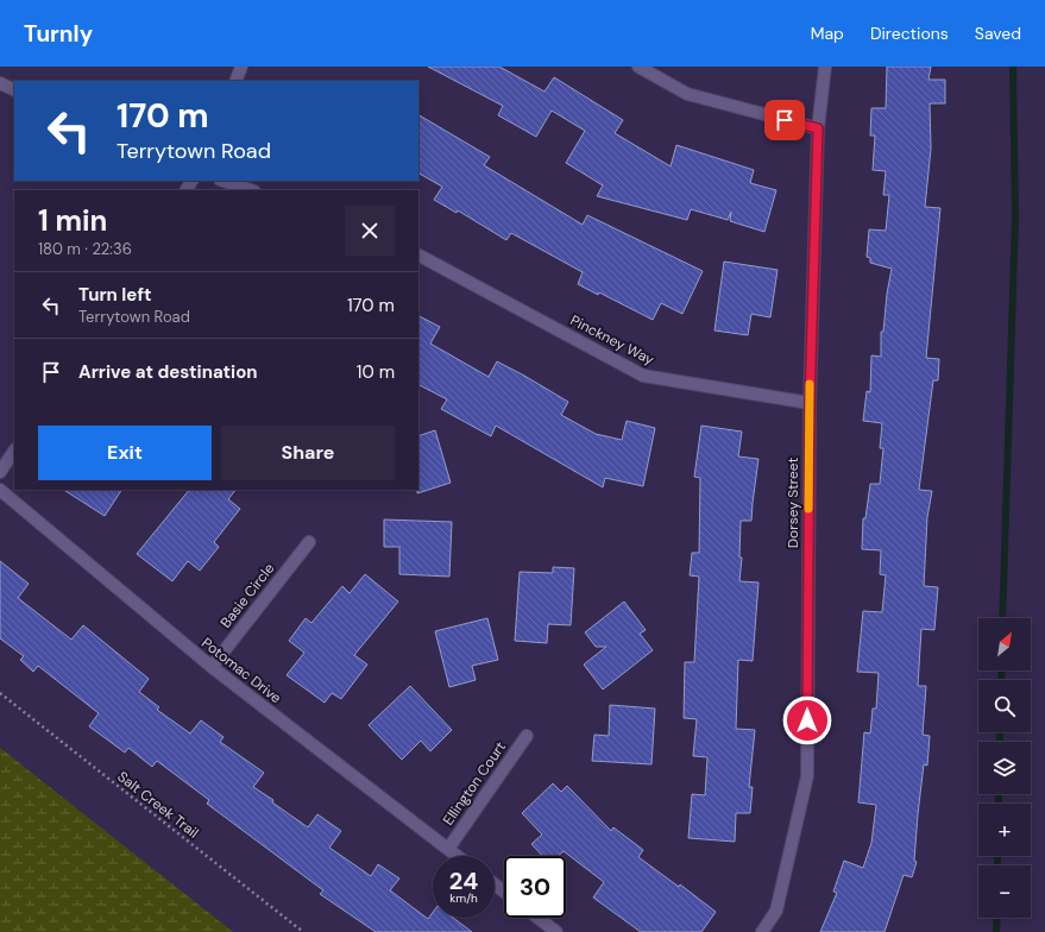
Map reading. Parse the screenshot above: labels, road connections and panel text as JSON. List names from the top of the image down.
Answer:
{
  "streets": {
    "street": [
      "Pinckney Way",
      "Dorsey Street",
      "Basie Circle",
      "Potomac Drive",
      "Ellington Court"
    ],
    "path": ["Salt Creek Trail"]
  },
  "crossings": [
    ["Pinckney Way", "Dorsey Street"],
    ["Basie Circle", "Potomac Drive"],
    ["Potomac Drive", "Ellington Court"]
  ],
  "north": "top right",
  "page": {
    "header": "Turnly",
    "nav": ["Map", "Directions", "Saved"],
    "turn": ["170 m", "Terrytown Road"],
    "heading": ["1 min", "180 m · 22:36"],
    "list": [
      {
        "name": "Turn left",
        "note": "Terrytown Road",
        "value": "170 m"
      },
      {
        "name": "Arrive at destination",
        "value": "10 m"
      }
    ],
    "buttons": ["Exit", "Share"],
    "map_buttons": ["+", "−"],
    "speed": "24 km/h",
    "limit": "30"
  }
}
